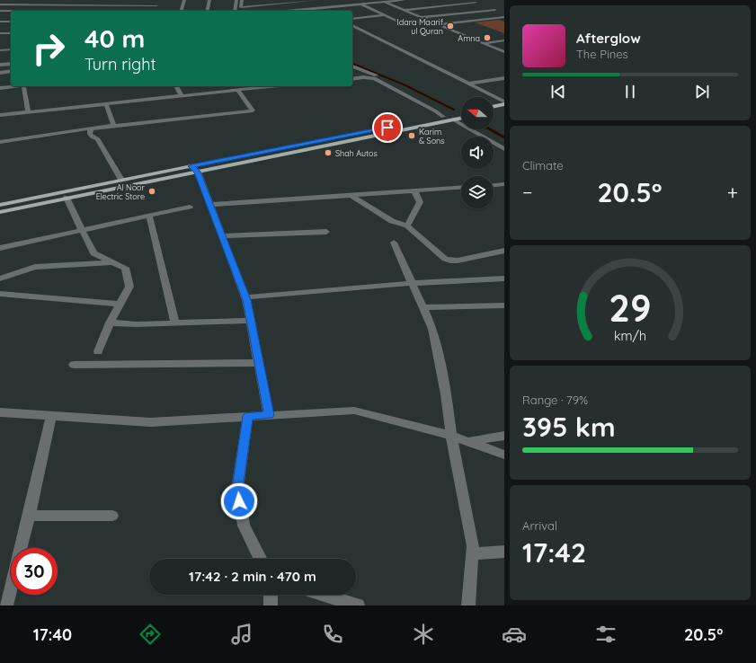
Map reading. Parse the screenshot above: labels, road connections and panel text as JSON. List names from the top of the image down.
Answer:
{
  "places": [
    "Idara Maarif ul Quran",
    "Amna",
    "Karim & Sons",
    "Shah Autos",
    "Al Noor Electric Store"
  ],
  "north": "left",
  "page": {
    "turn": ["40 m", "Turn right"],
    "song": ["Afterglow", "The Pines"],
    "tile": [
      "Climate",
      ["Range · 79%", "395 km"],
      ["Arrival", "17:42"]
    ],
    "heat": ["−", "20.5°", "+"],
    "limit": "30",
    "trip": "17:42 · 2 min · 470 m",
    "tabs": ["17:40", "20.5°"],
    "gauge": ["29", "km/h"]
  }
}
